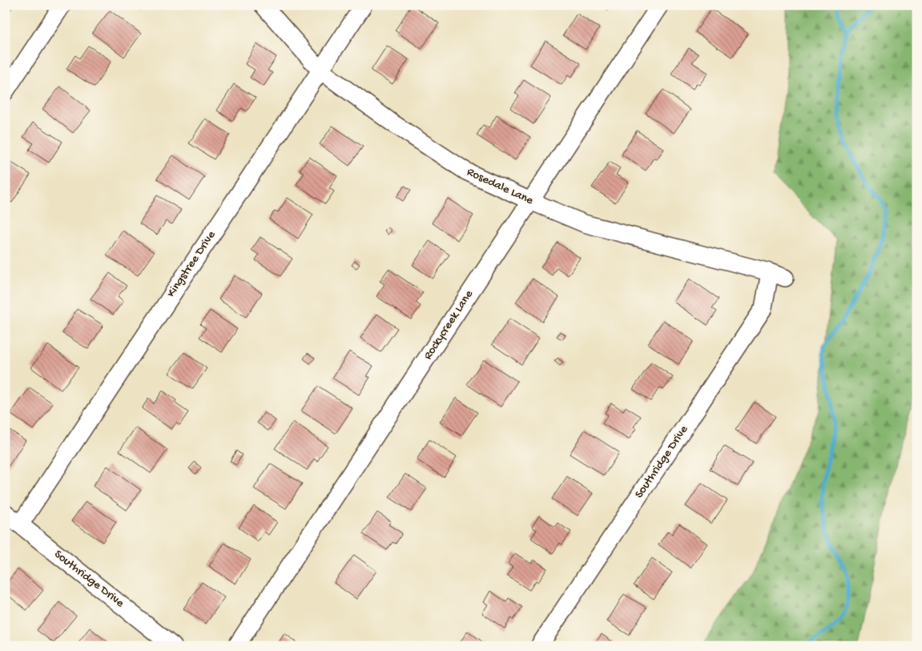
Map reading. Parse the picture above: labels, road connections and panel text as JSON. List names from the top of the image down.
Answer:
{
  "streets": {
    "street": [
      "Rosedale Lane",
      "Kingstree Drive",
      "Rockycreek Lane",
      "Southridge Drive"
    ]
  },
  "crossings": [
    ["Rosedale Lane", "Kingstree Drive"],
    ["Rosedale Lane", "Rockycreek Lane"],
    ["Rosedale Lane", "Southridge Drive"],
    ["Kingstree Drive", "Southridge Drive"]
  ]
}
